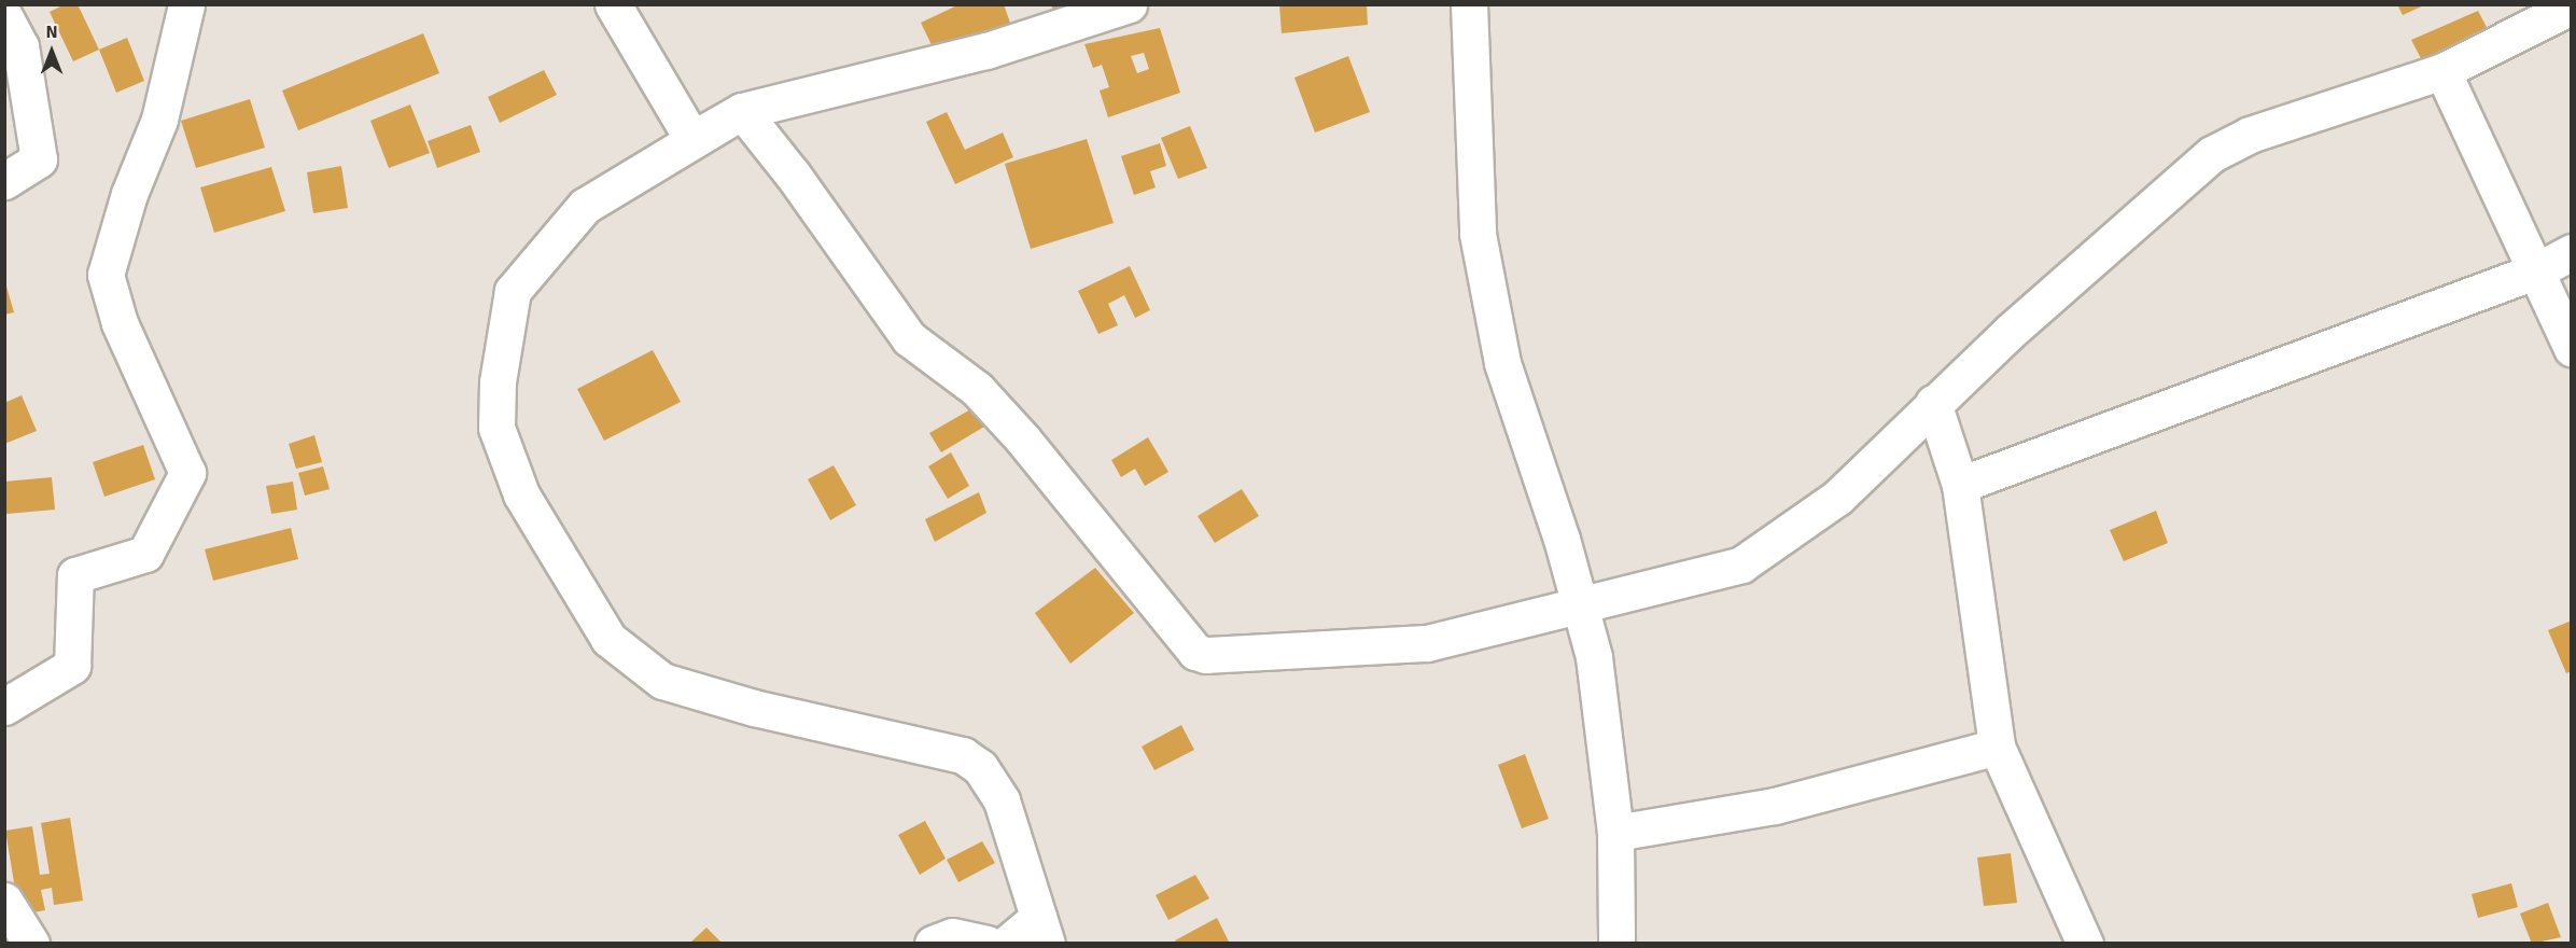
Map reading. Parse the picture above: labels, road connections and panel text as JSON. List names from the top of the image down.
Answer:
{
  "north": "top"
}
